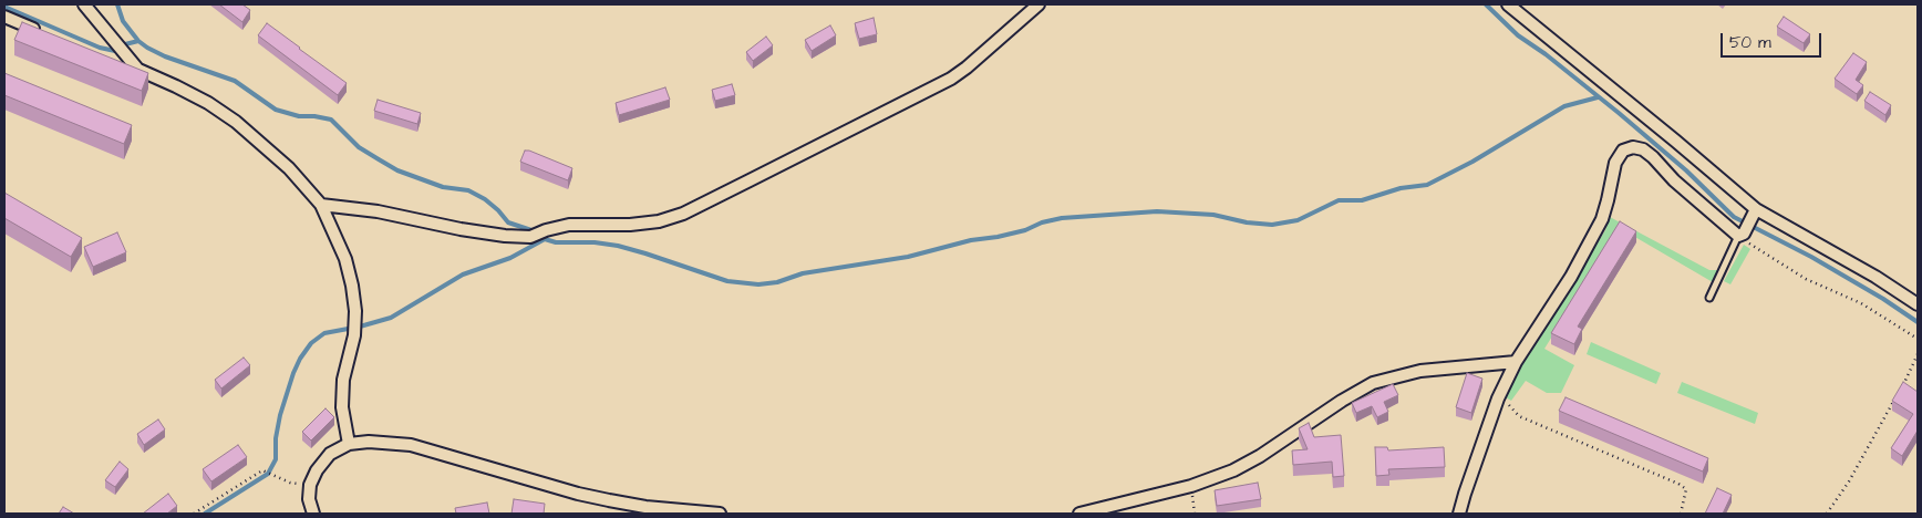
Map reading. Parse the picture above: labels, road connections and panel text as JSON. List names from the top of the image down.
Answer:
{
  "scale_bar": "50 m"
}
